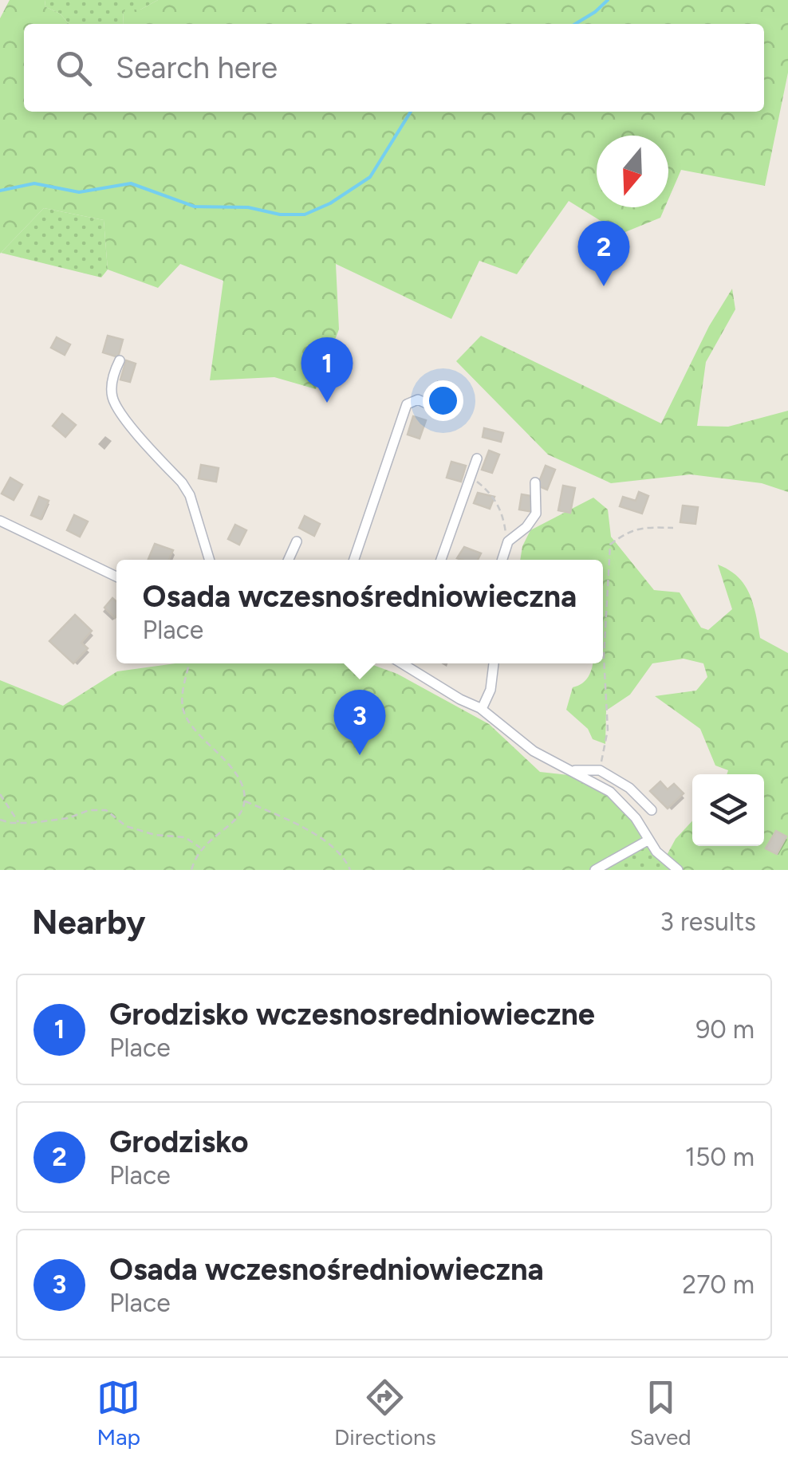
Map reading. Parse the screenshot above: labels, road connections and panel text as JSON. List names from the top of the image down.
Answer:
{
  "north": "bottom",
  "page": {
    "search": "Search here",
    "pins": ["2", "1", "3"],
    "popup": ["Osada wczesnośredniowieczna", "Place"],
    "heading": ["Nearby", "3 results"],
    "list": [
      {
        "mark": "1",
        "name": "Grodzisko wczesnosredniowieczne",
        "note": "Place",
        "value": "90 m"
      },
      {
        "mark": "2",
        "name": "Grodzisko",
        "note": "Place",
        "value": "150 m"
      },
      {
        "mark": "3",
        "name": "Osada wczesnośredniowieczna",
        "note": "Place",
        "value": "270 m"
      }
    ],
    "nav": ["Map", "Directions", "Saved"]
  }
}
